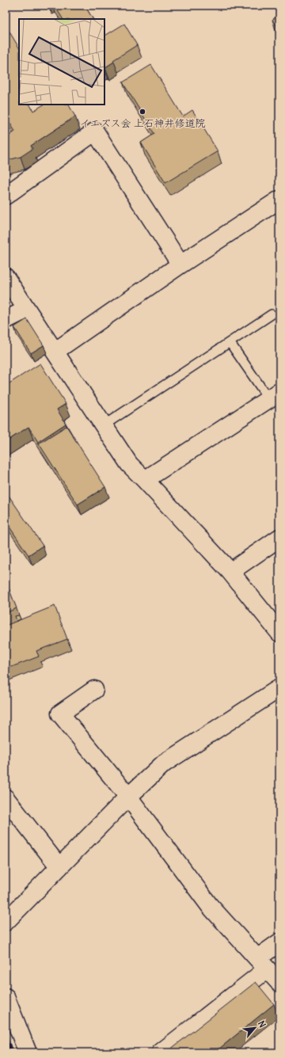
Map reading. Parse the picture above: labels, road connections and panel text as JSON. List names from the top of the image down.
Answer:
{
  "places": ["イエズス会 上石神井修道院"],
  "north": "top right"
}
